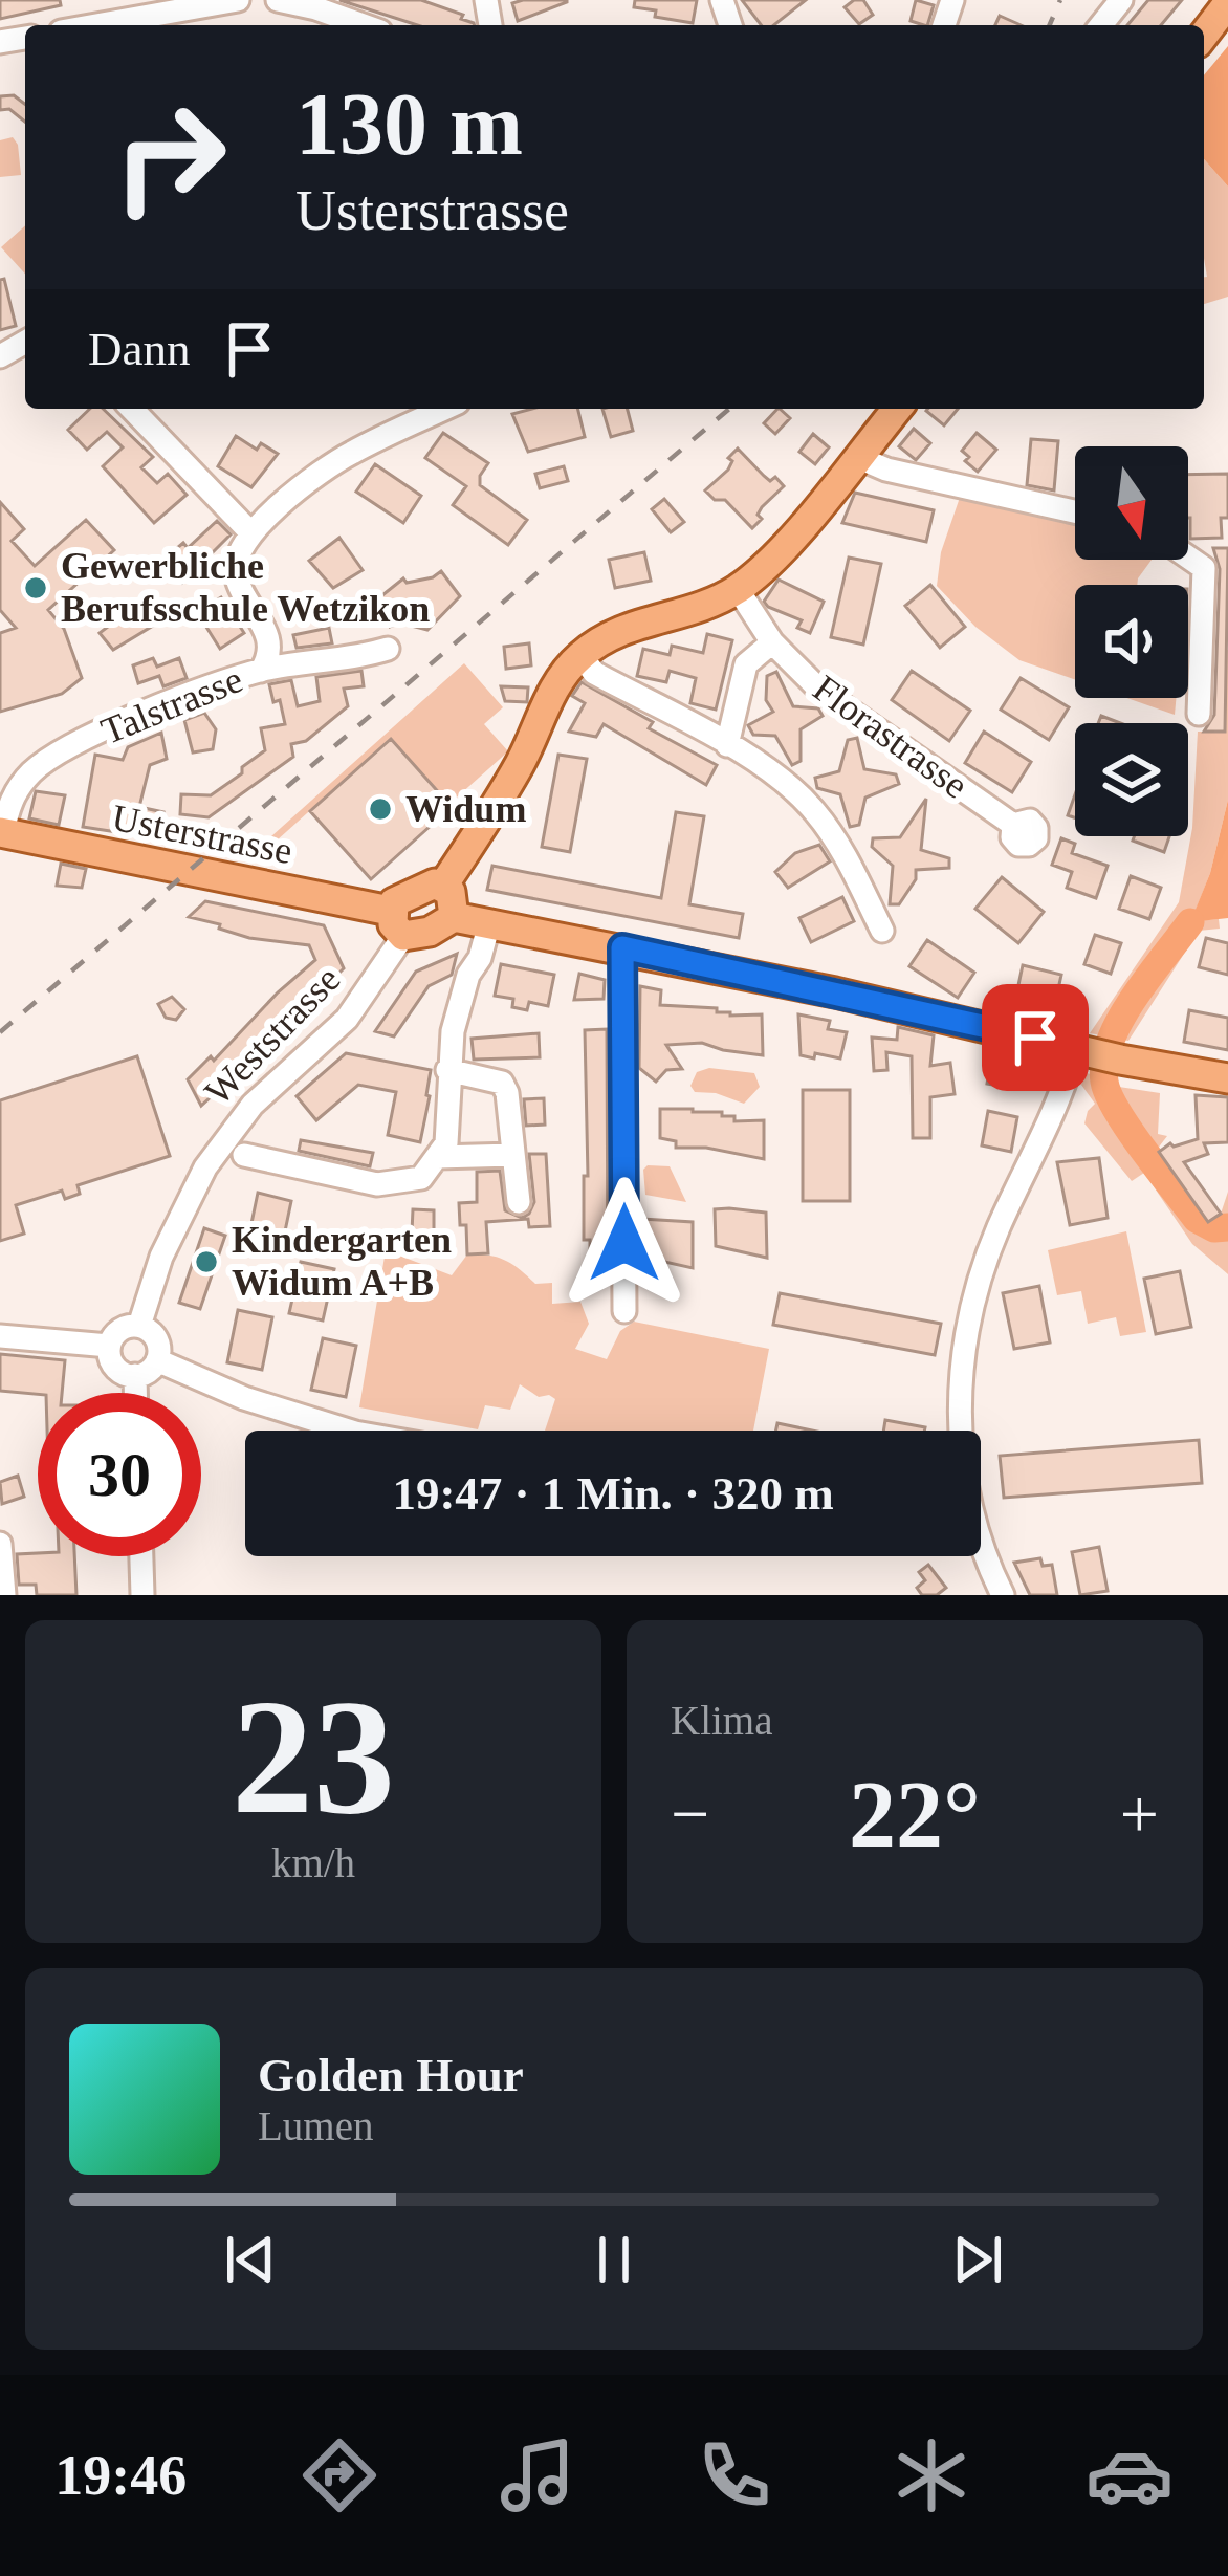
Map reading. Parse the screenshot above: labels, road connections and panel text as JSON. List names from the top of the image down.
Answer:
{
  "streets": {
    "main road": ["Usterstrasse"],
    "street": ["Talstrasse", "Florastrasse", "Weststrasse"]
  },
  "crossings": [
    ["Talstrasse", "Usterstrasse"],
    ["Usterstrasse", "Weststrasse"]
  ],
  "places": ["Gewerbliche Berufsschule Wetzikon", "Widum", "Kindergarten Widum A+B"],
  "north": "bottom",
  "page": {
    "turn": ["130 m", "Usterstrasse"],
    "then": "Dann",
    "limit": "30",
    "trip": "19:47 · 1 Min. · 320 m",
    "tile": [
      ["23", "km/h"],
      "Klima"
    ],
    "heat": ["−", "22°", "+"],
    "song": ["Golden Hour", "Lumen"],
    "tabs": "19:46"
  }
}
